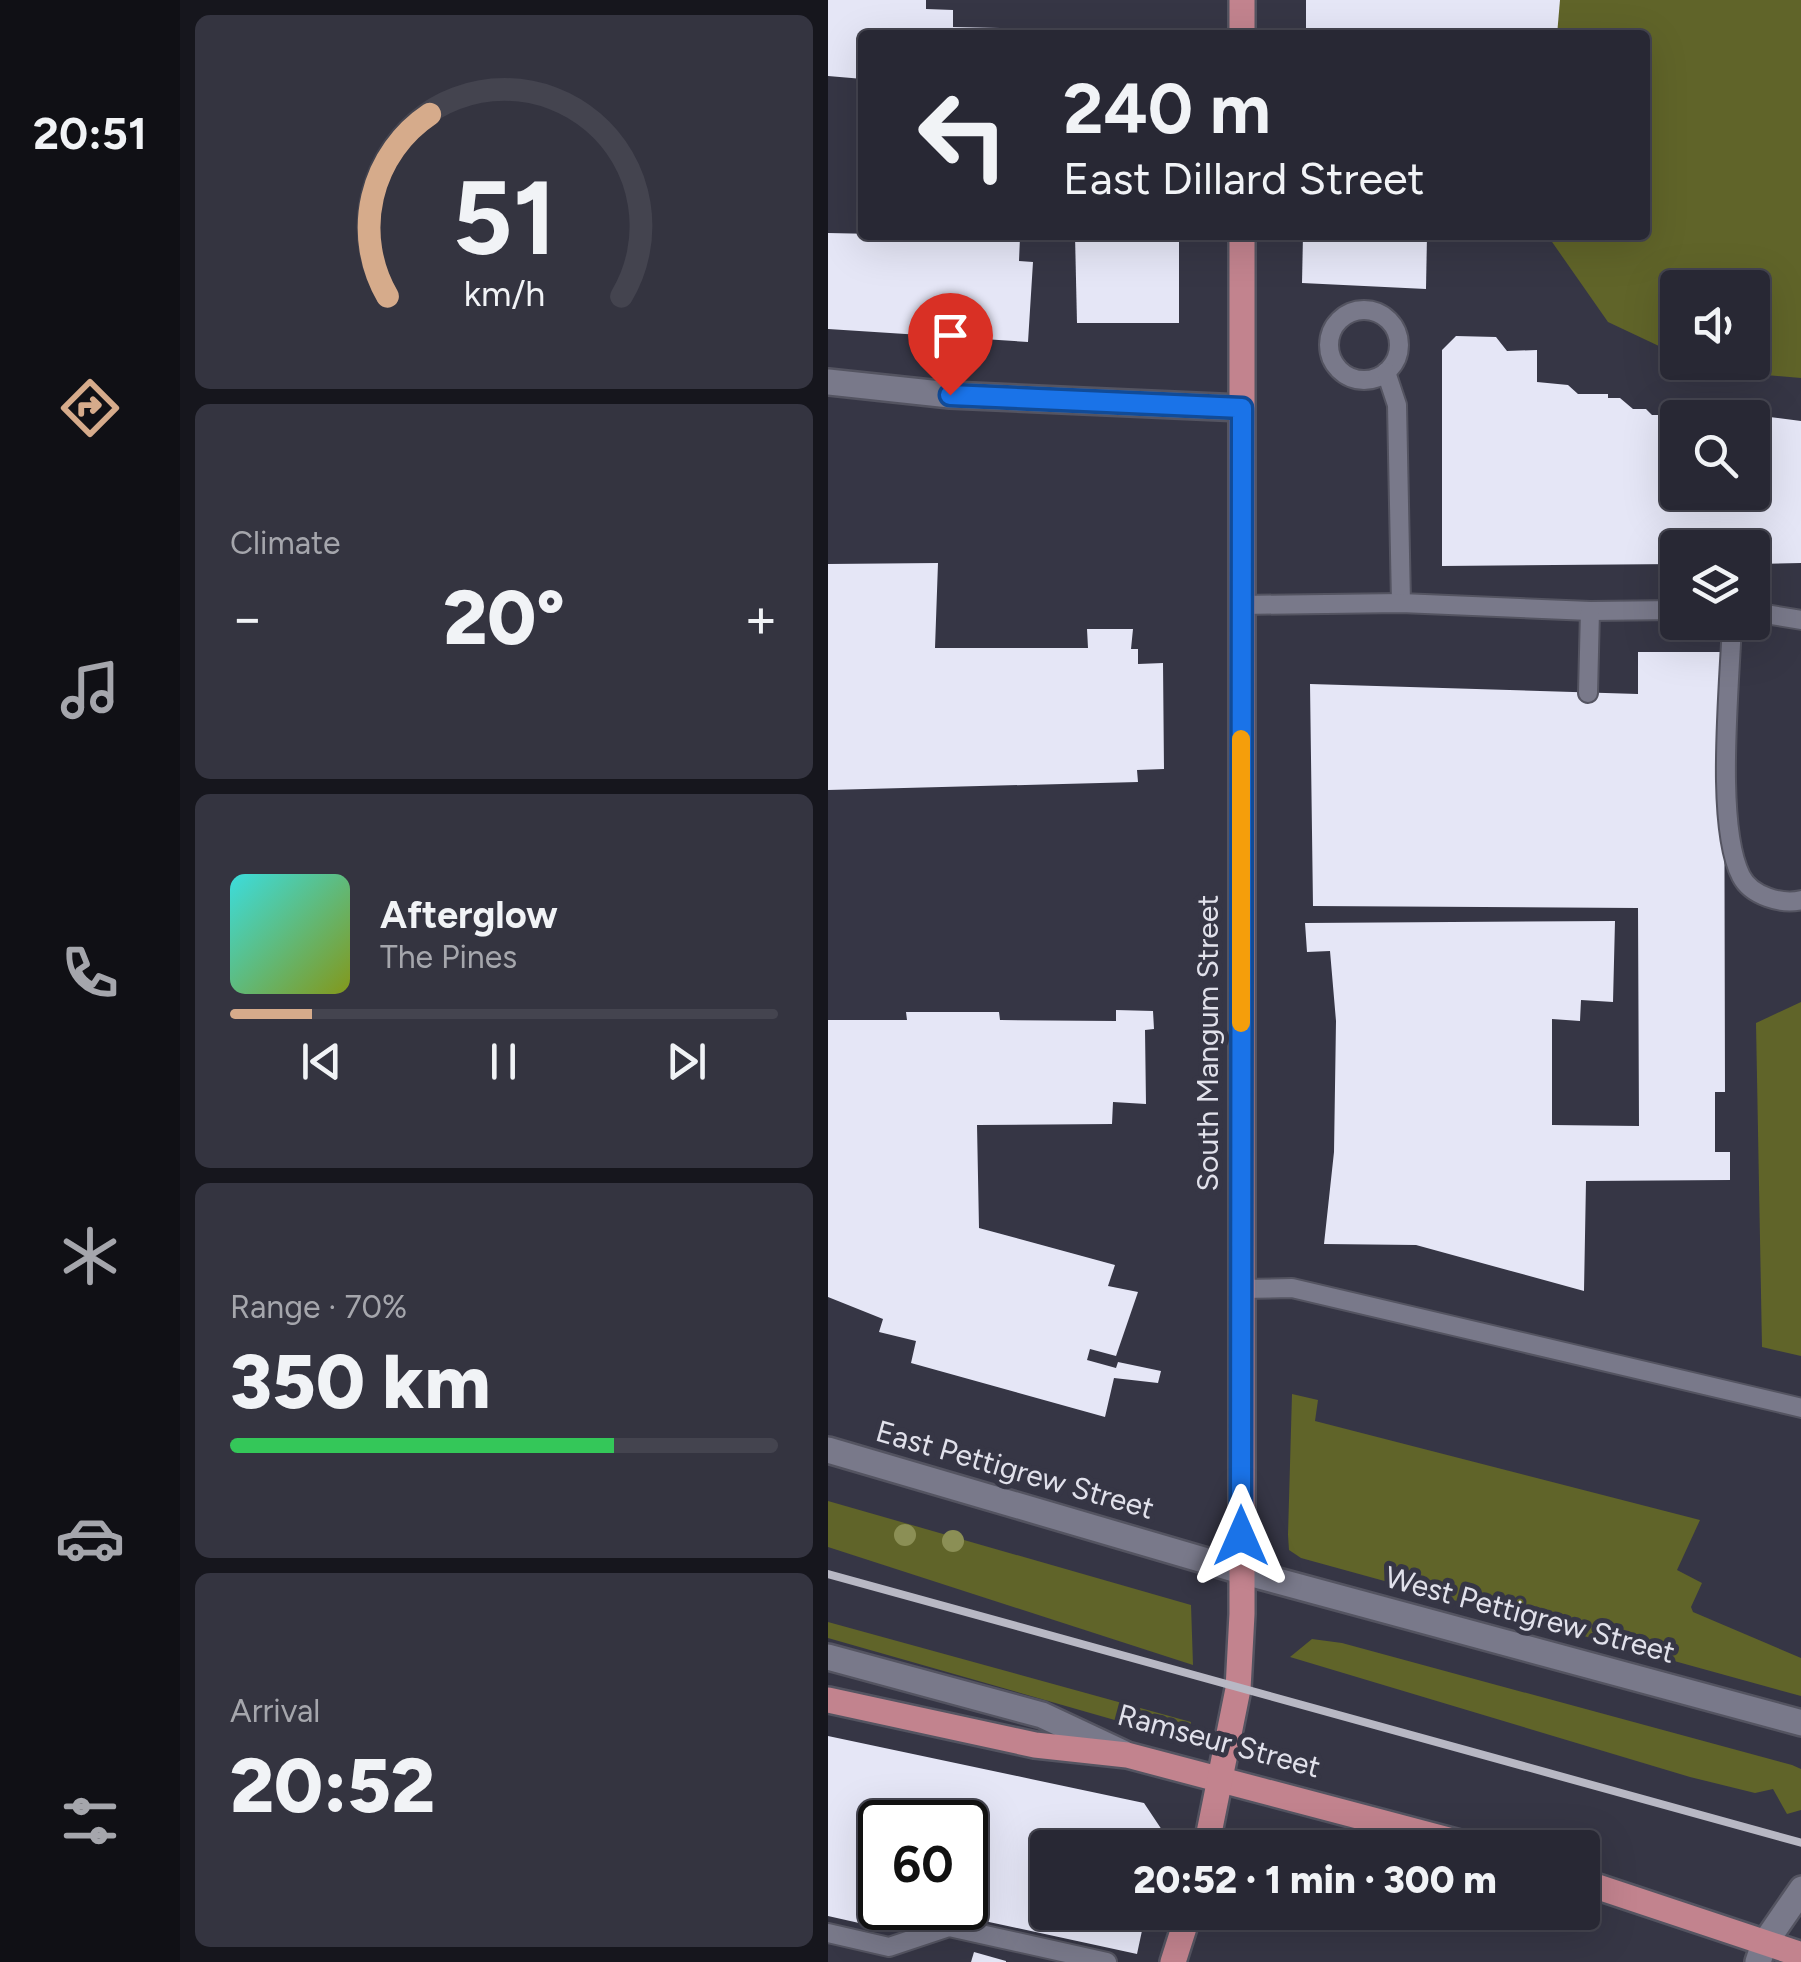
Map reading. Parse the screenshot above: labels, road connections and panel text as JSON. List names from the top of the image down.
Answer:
{
  "streets": {
    "main road": ["South Mangum Street", "Ramseur Street"],
    "street": ["East Pettigrew Street", "West Pettigrew Street"]
  },
  "crossings": [
    ["South Mangum Street", "East Pettigrew Street"],
    ["South Mangum Street", "West Pettigrew Street"],
    ["South Mangum Street", "Ramseur Street"],
    ["East Pettigrew Street", "West Pettigrew Street"]
  ],
  "page": {
    "tabs": "20:51",
    "turn": ["240 m", "East Dillard Street"],
    "tile": [
      "Climate",
      ["Range · 70%", "350 km"],
      ["Arrival", "20:52"]
    ],
    "heat": ["−", "20°", "+"],
    "song": ["Afterglow", "The Pines"],
    "limit": "60",
    "trip": "20:52 · 1 min · 300 m",
    "gauge": ["51", "km/h"]
  }
}
